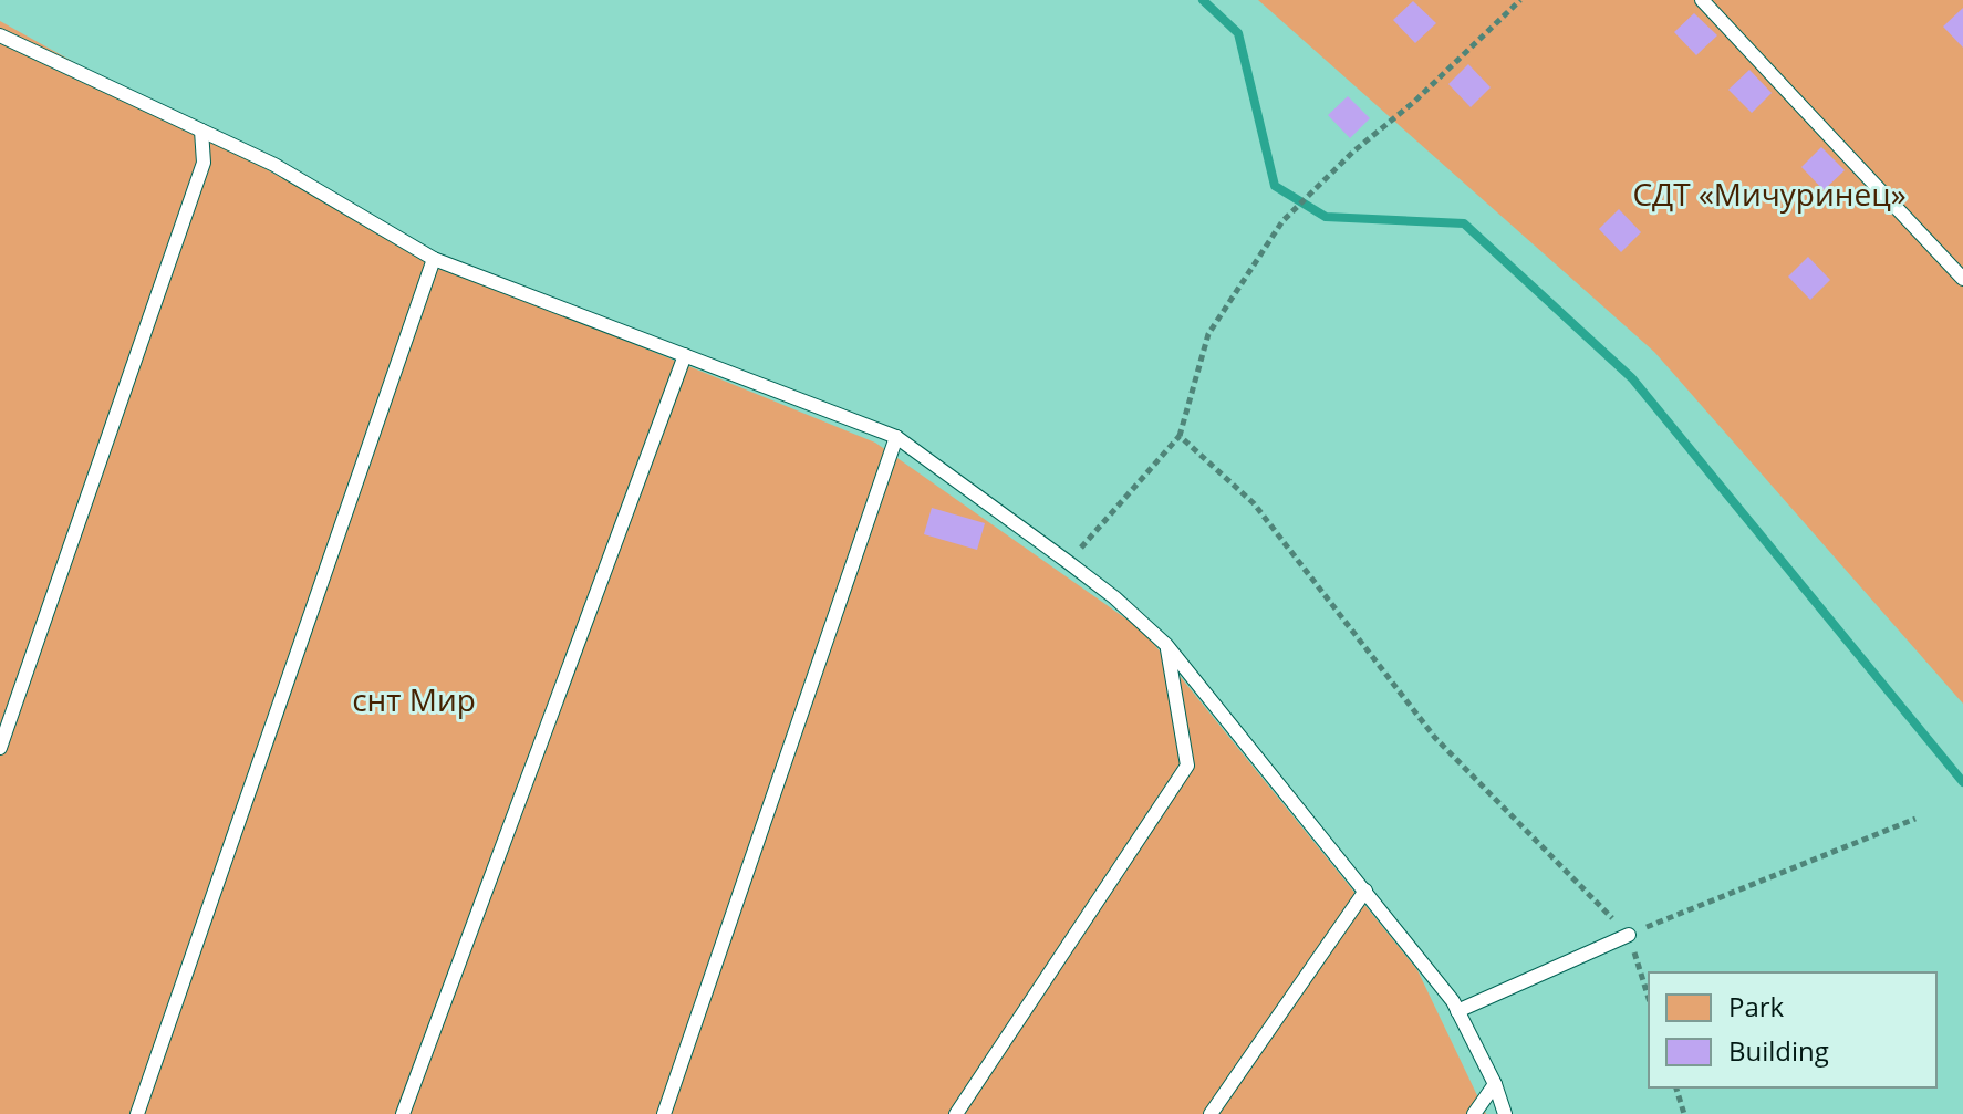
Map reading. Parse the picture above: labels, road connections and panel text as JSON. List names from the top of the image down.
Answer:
{
  "parks": ["СДТ «Мичуринец»", "снт Мир"],
  "legend": ["Park", "Building"]
}
